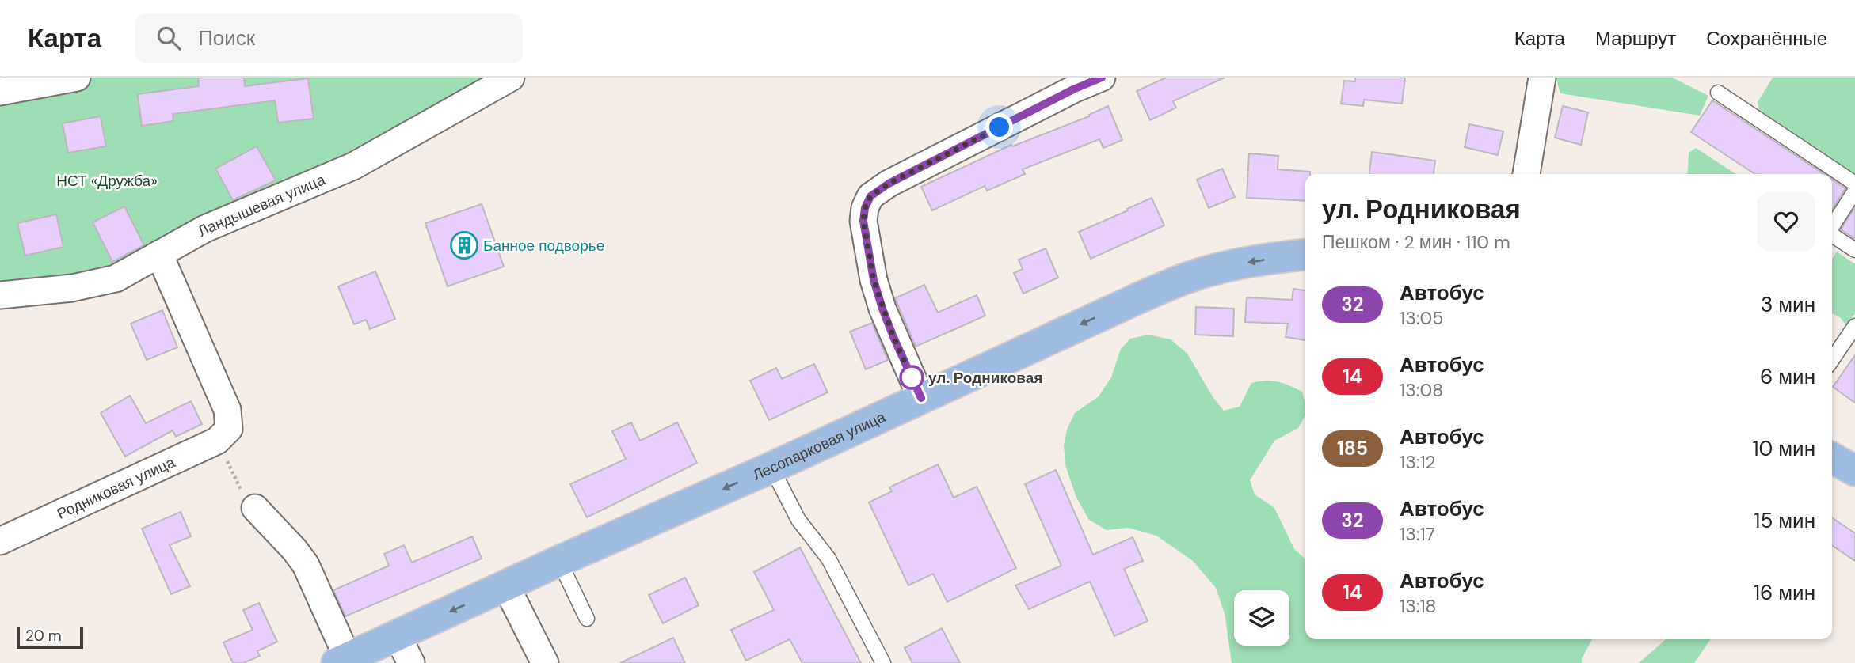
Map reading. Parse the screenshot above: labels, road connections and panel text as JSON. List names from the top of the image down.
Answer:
{
  "streets": {
    "main road": ["Лесопарковая улица"],
    "street": ["Ландышевая улица", "Родниковая улица"]
  },
  "one_way": ["Лесопарковая улица"],
  "parks": ["НСТ «Дружба»"],
  "places": {
    "building": ["Банное подворье"],
    "other": ["ул. Родниковая"]
  },
  "lines": ["bus line 32"],
  "scale_bar": "20 m",
  "page": {
    "header": "Карта",
    "search": "Поиск",
    "nav": ["Карта", "Маршрут", "Сохранённые"],
    "heading": ["ул. Родниковая", "Пешком · 2 мин · 110 m"],
    "list": [
      {
        "mark": "32",
        "name": "Автобус",
        "note": "13:05",
        "value": "3 мин"
      },
      {
        "mark": "14",
        "name": "Автобус",
        "note": "13:08",
        "value": "6 мин"
      },
      {
        "mark": "185",
        "name": "Автобус",
        "note": "13:12",
        "value": "10 мин"
      },
      {
        "mark": "32",
        "name": "Автобус",
        "note": "13:17",
        "value": "15 мин"
      },
      {
        "mark": "14",
        "name": "Автобус",
        "note": "13:18",
        "value": "16 мин"
      }
    ],
    "scale": "20 m"
  }
}
